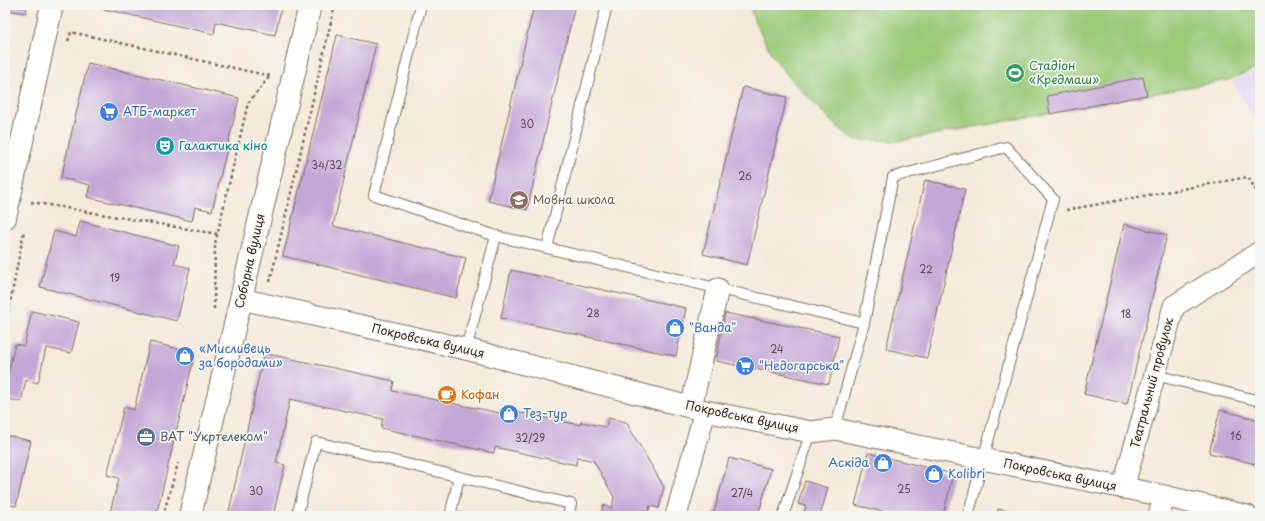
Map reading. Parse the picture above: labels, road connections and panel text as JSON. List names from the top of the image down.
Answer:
{
  "streets": {
    "street": ["Соборна вулиця", "Покровська вулиця", "Театральний провулок"]
  },
  "crossings": [
    ["Соборна вулиця", "Покровська вулиця"],
    ["Покровська вулиця", "Театральний провулок"]
  ],
  "places": {
    "sports": ["Стадіон «Кредмаш»"],
    "supermarket": ["АТБ-маркет", "\"Недогарська\""],
    "theatre": ["Галактика кіно"],
    "school or university": ["Мовна школа"],
    "shop": [
      "\"Ванда\"",
      "«Мисливець за бородами»",
      "Тез-тур",
      "Аскіда",
      "Kolibri"
    ],
    "cafe": ["Кофан"],
    "office": ["ВАТ \"Укртелеком\""]
  },
  "house_numbers": [
    "30",
    "34/32",
    "26",
    "22",
    "19",
    "28",
    "18",
    "24",
    "16",
    "32/29",
    "25",
    "30",
    "27/4"
  ]
}
